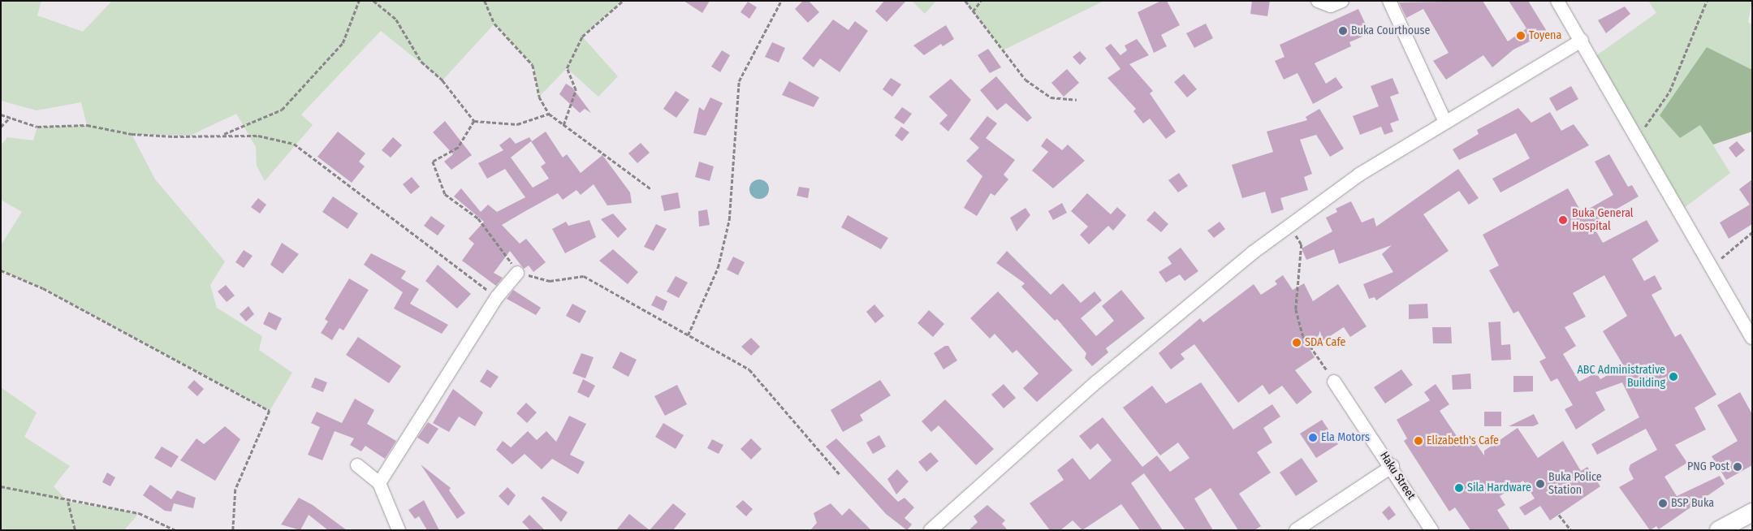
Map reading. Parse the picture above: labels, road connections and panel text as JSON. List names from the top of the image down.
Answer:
{
  "streets": {
    "street": ["Haku Street"]
  },
  "places": [
    "Buka Courthouse",
    "Toyena",
    "Buka General Hospital",
    "SDA Cafe",
    "ABC Administrative Building",
    "Ela Motors",
    "Elizabeth's Cafe",
    "PNG Post",
    "Buka Police Station",
    "Sila Hardware",
    "BSP Buka"
  ]
}
